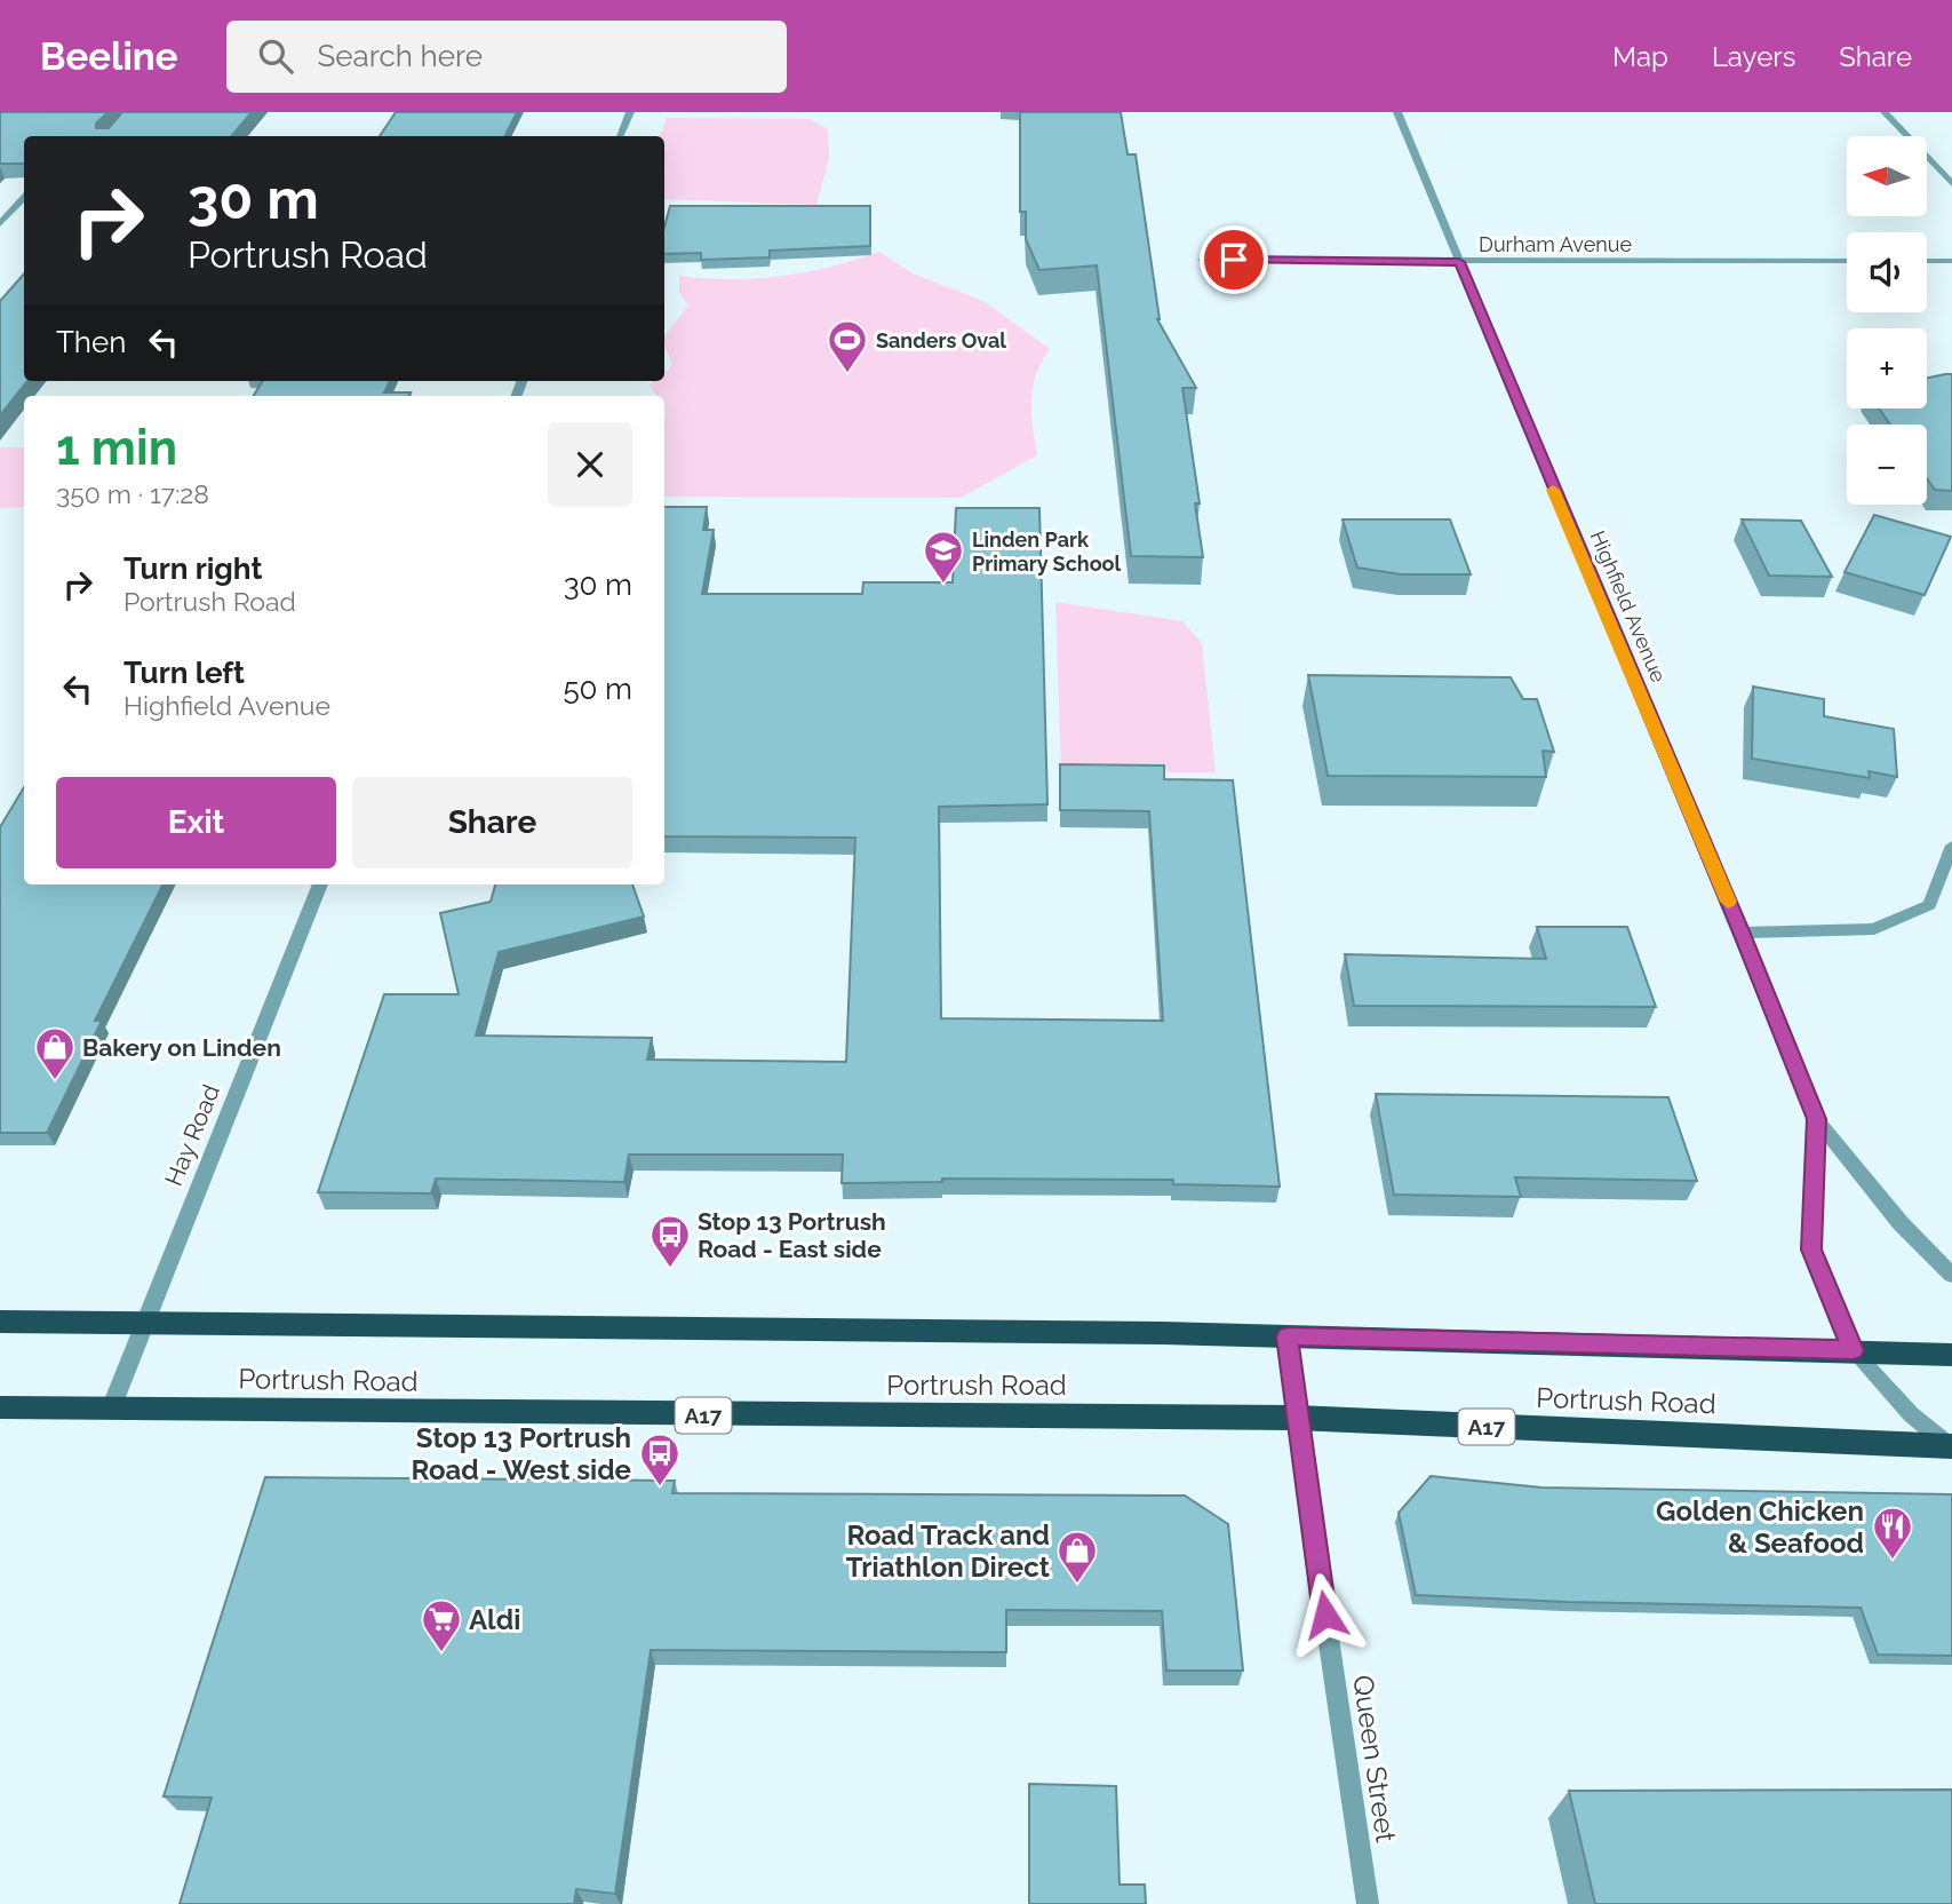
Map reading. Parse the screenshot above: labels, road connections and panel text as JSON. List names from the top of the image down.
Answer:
{
  "streets": {
    "highway": ["Portrush Road", "A17"],
    "street": [
      "Durham Avenue",
      "Highfield Avenue",
      "Hay Road",
      "Queen Street"
    ]
  },
  "crossings": [
    ["Durham Avenue", "Highfield Avenue"],
    ["Highfield Avenue", "Portrush Road"],
    ["Hay Road", "Portrush Road"],
    ["Portrush Road", "Queen Street"]
  ],
  "places": {
    "sports": ["Sanders Oval"],
    "school or university": ["Linden Park Primary School"],
    "shop": ["Bakery on Linden", "Road Track and Triathlon Direct"],
    "bus stop": ["Stop 13 Portrush Road - East side", "Stop 13 Portrush Road - West side"],
    "restaurant": ["Golden Chicken & Seafood"],
    "supermarket": ["Aldi"]
  },
  "north": "left",
  "page": {
    "header": "Beeline",
    "search": "Search here",
    "nav": ["Map", "Layers", "Share"],
    "map_buttons": ["+", "−"],
    "turn": ["30 m", "Portrush Road"],
    "then": "Then",
    "heading": ["1 min", "350 m · 17:28"],
    "list": [
      {
        "name": "Turn right",
        "note": "Portrush Road",
        "value": "30 m"
      },
      {
        "name": "Turn left",
        "note": "Highfield Avenue",
        "value": "50 m"
      }
    ],
    "buttons": ["Exit", "Share"]
  }
}
